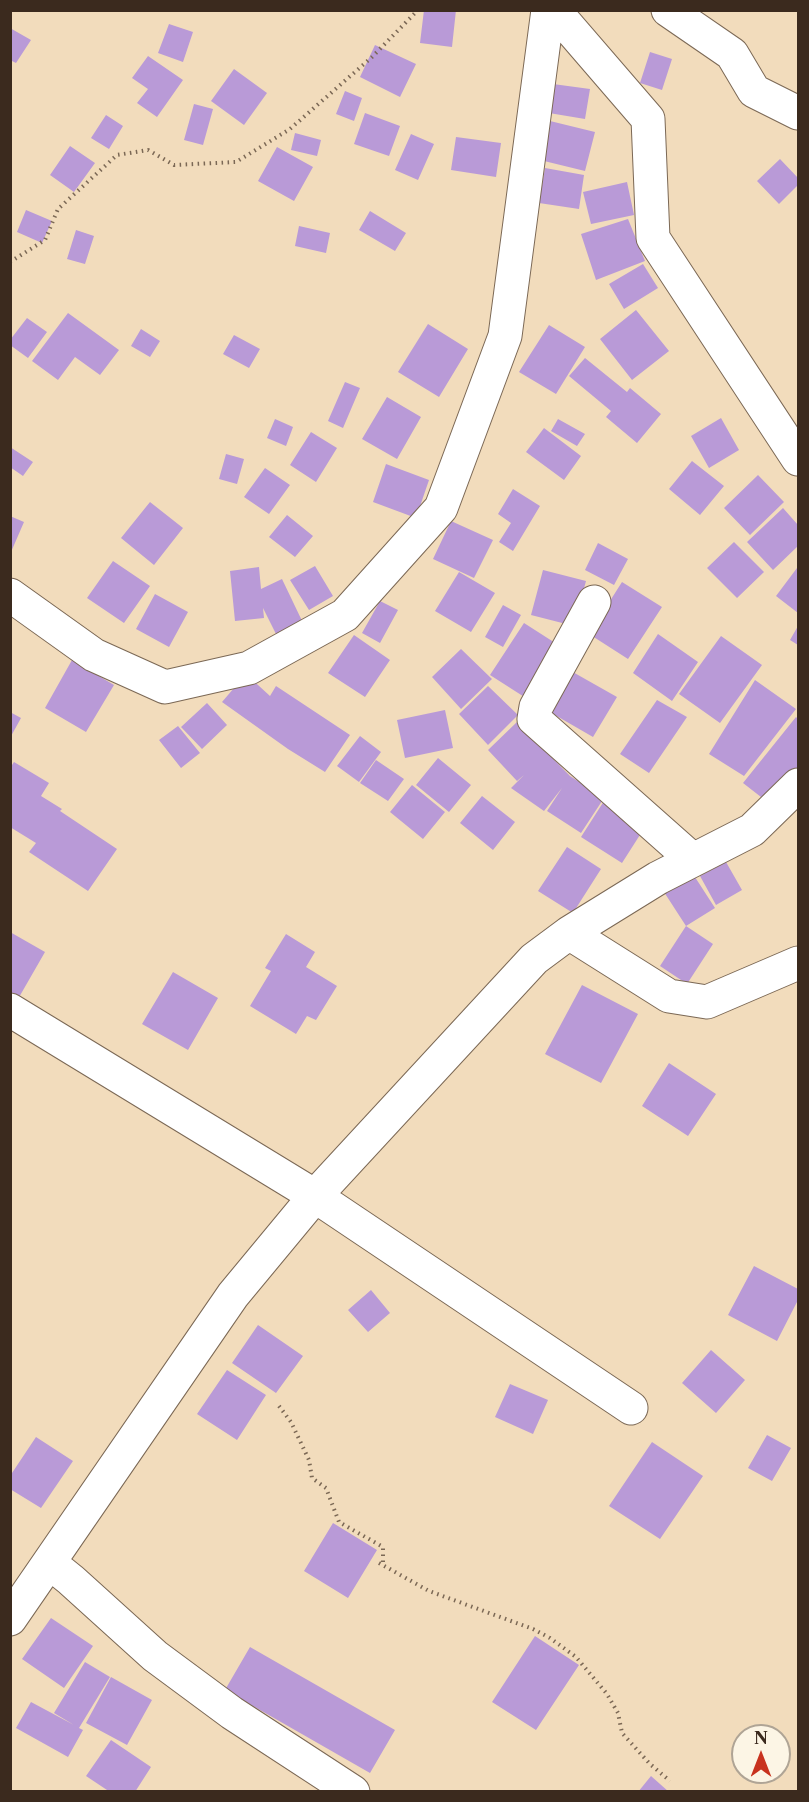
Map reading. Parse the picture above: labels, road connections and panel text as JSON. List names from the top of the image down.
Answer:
{
  "north": "top"
}
